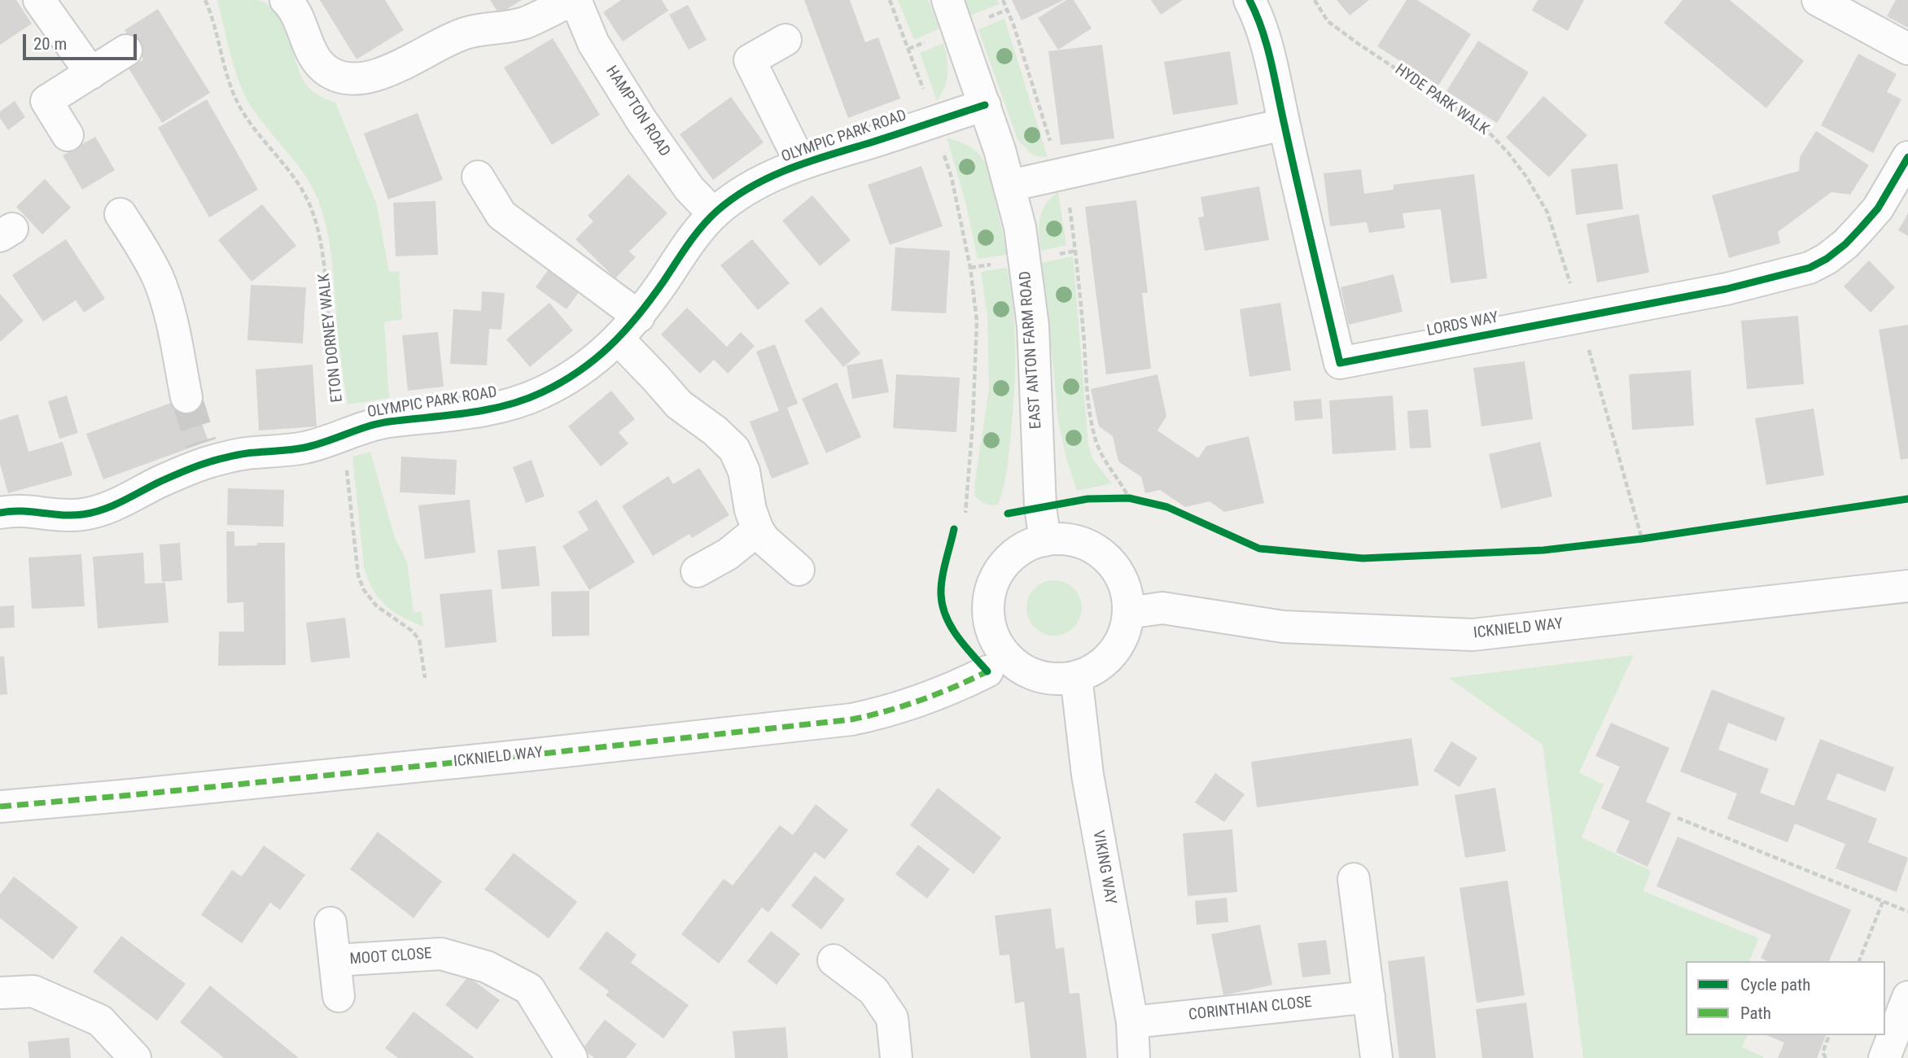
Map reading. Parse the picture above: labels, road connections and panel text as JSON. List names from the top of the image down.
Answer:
{
  "streets": {
    "street": [
      "HAMPTON ROAD",
      "OLYMPIC PARK ROAD",
      "LORDS WAY",
      "EAST ANTON FARM ROAD",
      "ICKNIELD WAY",
      "VIKING WAY",
      "MOOT CLOSE",
      "CORINTHIAN CLOSE"
    ],
    "path": ["HYDE PARK WALK", "ETON DORNEY WALK"]
  },
  "crossings": [
    ["HYDE PARK WALK", "LORDS WAY"],
    ["HAMPTON ROAD", "OLYMPIC PARK ROAD"],
    ["OLYMPIC PARK ROAD", "ETON DORNEY WALK"],
    ["OLYMPIC PARK ROAD", "EAST ANTON FARM ROAD"],
    ["EAST ANTON FARM ROAD", "ICKNIELD WAY"],
    ["EAST ANTON FARM ROAD", "VIKING WAY"],
    ["ICKNIELD WAY", "VIKING WAY"],
    ["VIKING WAY", "CORINTHIAN CLOSE"]
  ],
  "legend": ["Cycle path", "Path"],
  "scale_bar": "20 m"
}
